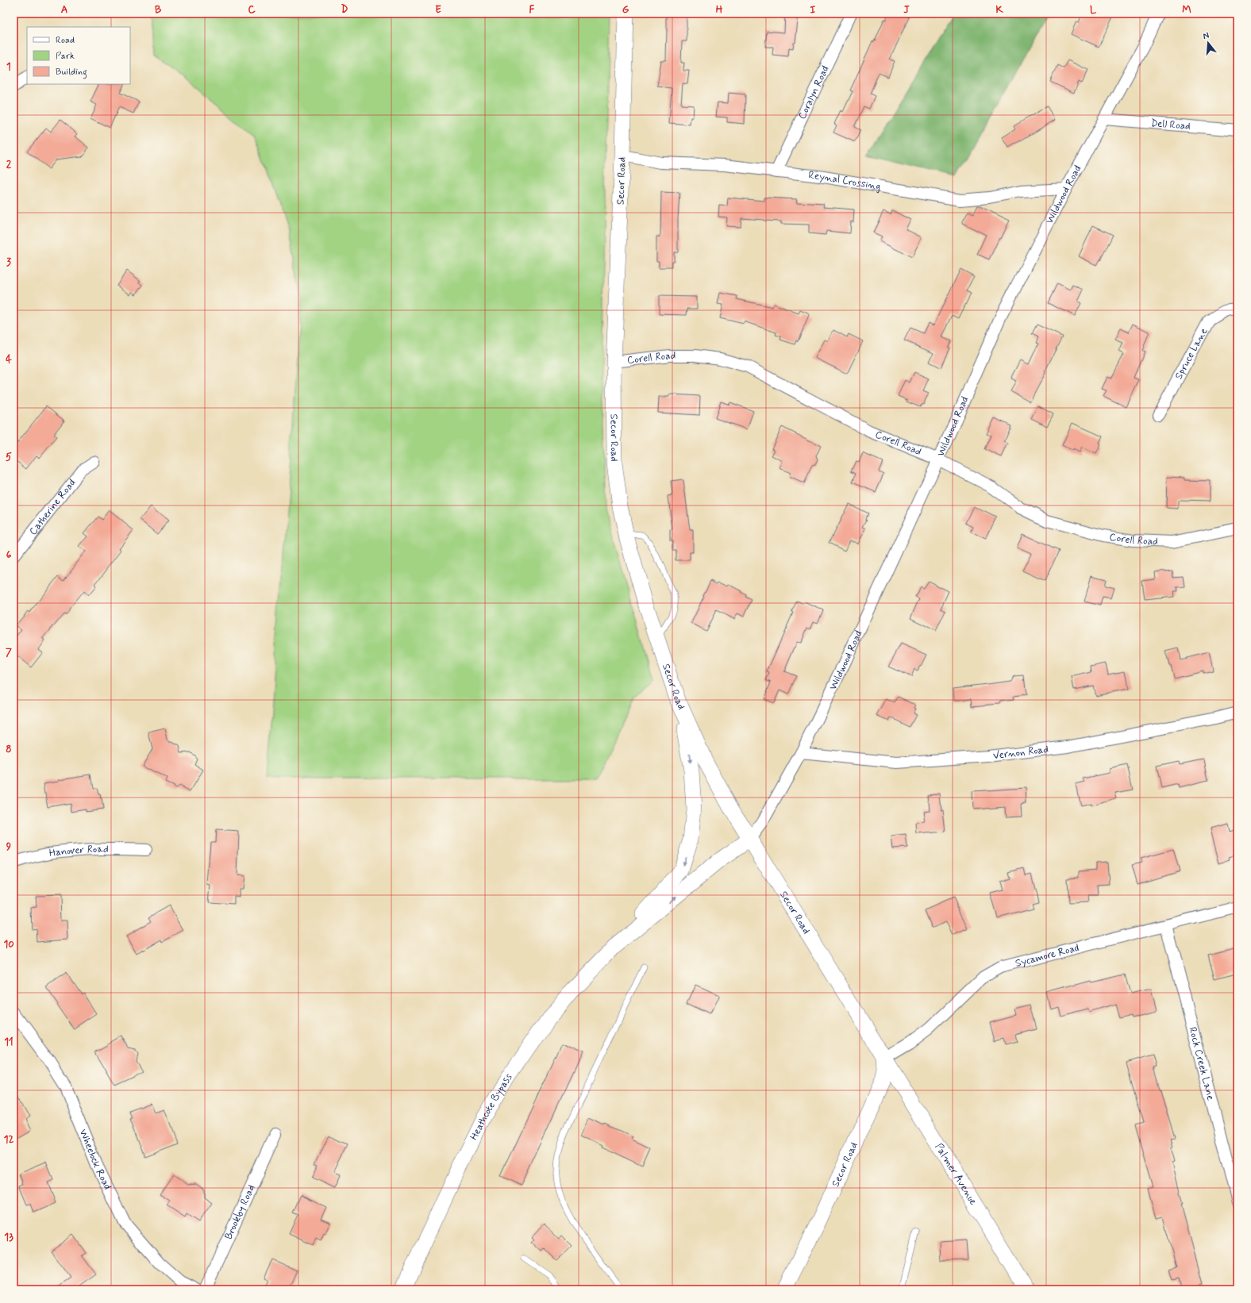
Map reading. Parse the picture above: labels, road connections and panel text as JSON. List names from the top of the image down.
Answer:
{
  "streets": {
    "main road": ["Secor Road", "Heathcote Bypass", "Palmer Avenue"],
    "street": [
      "Coralyn Road",
      "Dell Road",
      "Reynal Crossing",
      "Wildwood Road",
      "Spruce Lane",
      "Corell Road",
      "Catherine Road",
      "Vernon Road",
      "Hanover Road",
      "Sycamore Road",
      "Rock Creek Lane",
      "Wheelock Road",
      "Brookby Road"
    ]
  },
  "crossings": [
    ["Coralyn Road", "Reynal Crossing"],
    ["Dell Road", "Wildwood Road"],
    ["Secor Road", "Reynal Crossing"],
    ["Secor Road", "Wildwood Road"],
    ["Secor Road", "Corell Road"],
    ["Secor Road", "Sycamore Road"],
    ["Secor Road", "Palmer Avenue"],
    ["Reynal Crossing", "Wildwood Road"],
    ["Wildwood Road", "Corell Road"],
    ["Wildwood Road", "Vernon Road"],
    ["Sycamore Road", "Rock Creek Lane"],
    ["Sycamore Road", "Palmer Avenue"]
  ],
  "legend": ["Road", "Park", "Building"],
  "north": "top",
  "grid": {
    "columns": [
      "A",
      "B",
      "C",
      "D",
      "E",
      "F",
      "G",
      "H",
      "I",
      "J",
      "K",
      "L",
      "M"
    ],
    "rows": [
      "1",
      "2",
      "3",
      "4",
      "5",
      "6",
      "7",
      "8",
      "9",
      "10",
      "11",
      "12",
      "13"
    ]
  }
}
